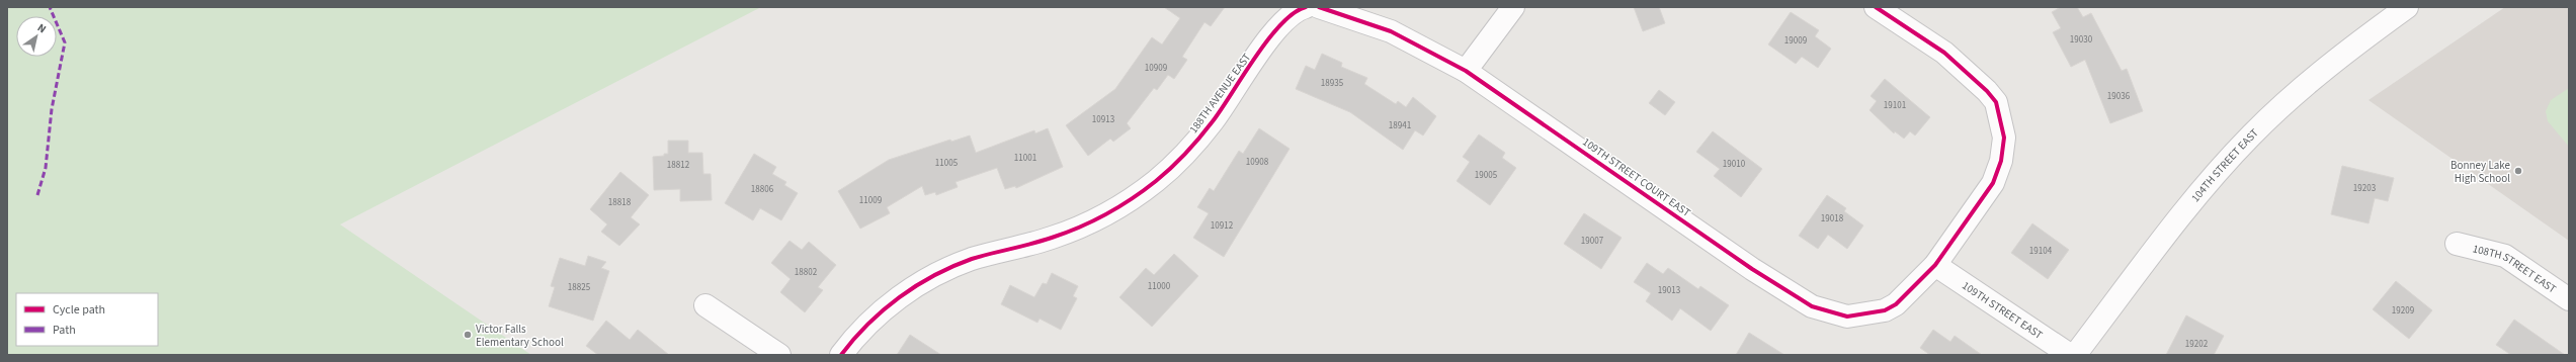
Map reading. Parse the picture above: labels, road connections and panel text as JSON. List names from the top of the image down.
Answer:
{
  "streets": {
    "street": [
      "188TH AVENUE EAST",
      "104TH STREET EAST",
      "109TH STREET COURT EAST",
      "108TH STREET EAST",
      "109TH STREET EAST"
    ]
  },
  "crossings": [
    ["109TH STREET COURT EAST", "109TH STREET EAST"]
  ],
  "places": ["Bonney Lake High School", "Victor Falls Elementary School"],
  "house_numbers": [
    "19030",
    "19009",
    "10909",
    "18935",
    "19036",
    "19101",
    "10913",
    "18941",
    "11001",
    "10908",
    "11005",
    "19010",
    "18812",
    "19005",
    "19203",
    "18806",
    "11009",
    "18818",
    "19018",
    "10912",
    "19007",
    "19104",
    "18802",
    "11000",
    "18825",
    "19013",
    "19209",
    "19202"
  ],
  "legend": ["Cycle path", "Path"],
  "north": "top right"
}
